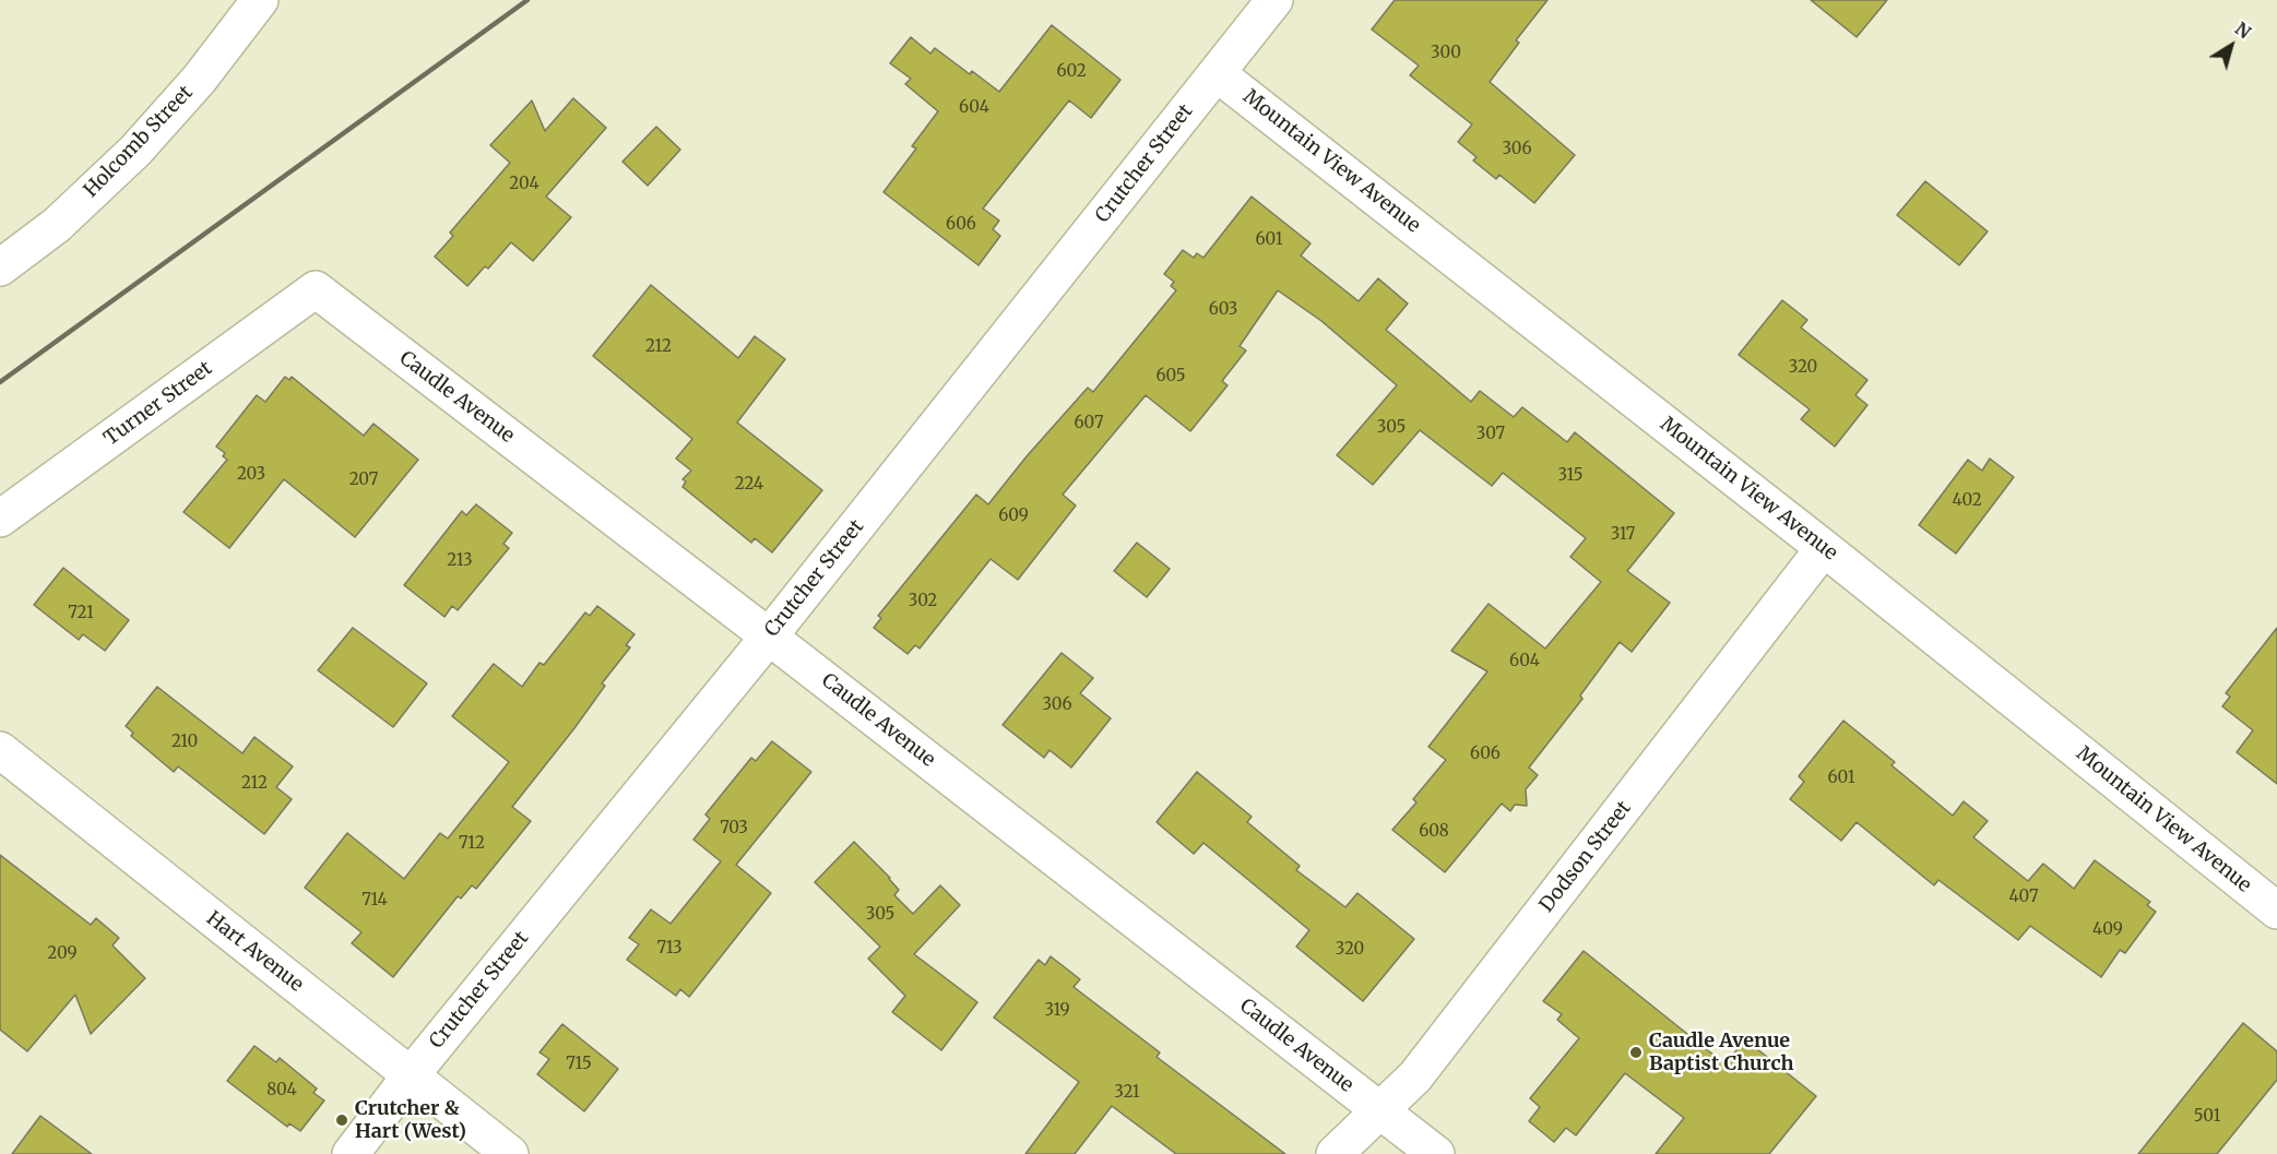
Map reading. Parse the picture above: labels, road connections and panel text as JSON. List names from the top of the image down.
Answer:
{
  "streets": {
    "street": [
      "Holcomb Street",
      "Mountain View Avenue",
      "Crutcher Street",
      "Caudle Avenue",
      "Turner Street",
      "Dodson Street",
      "Hart Avenue"
    ]
  },
  "crossings": [
    ["Mountain View Avenue", "Crutcher Street"],
    ["Mountain View Avenue", "Dodson Street"],
    ["Crutcher Street", "Caudle Avenue"],
    ["Crutcher Street", "Hart Avenue"],
    ["Caudle Avenue", "Turner Street"],
    ["Caudle Avenue", "Dodson Street"]
  ],
  "places": ["Caudle Avenue Baptist Church", "Crutcher & Hart (West)"],
  "house_numbers": [
    "300",
    "602",
    "604",
    "306",
    "204",
    "606",
    "601",
    "603",
    "212",
    "320",
    "605",
    "607",
    "305",
    "307",
    "203",
    "315",
    "207",
    "224",
    "402",
    "609",
    "317",
    "213",
    "302",
    "721",
    "604",
    "306",
    "210",
    "606",
    "601",
    "212",
    "703",
    "608",
    "712",
    "407",
    "714",
    "305",
    "409",
    "713",
    "320",
    "209",
    "319",
    "715",
    "804",
    "321",
    "501"
  ],
  "north": "top right"
}
